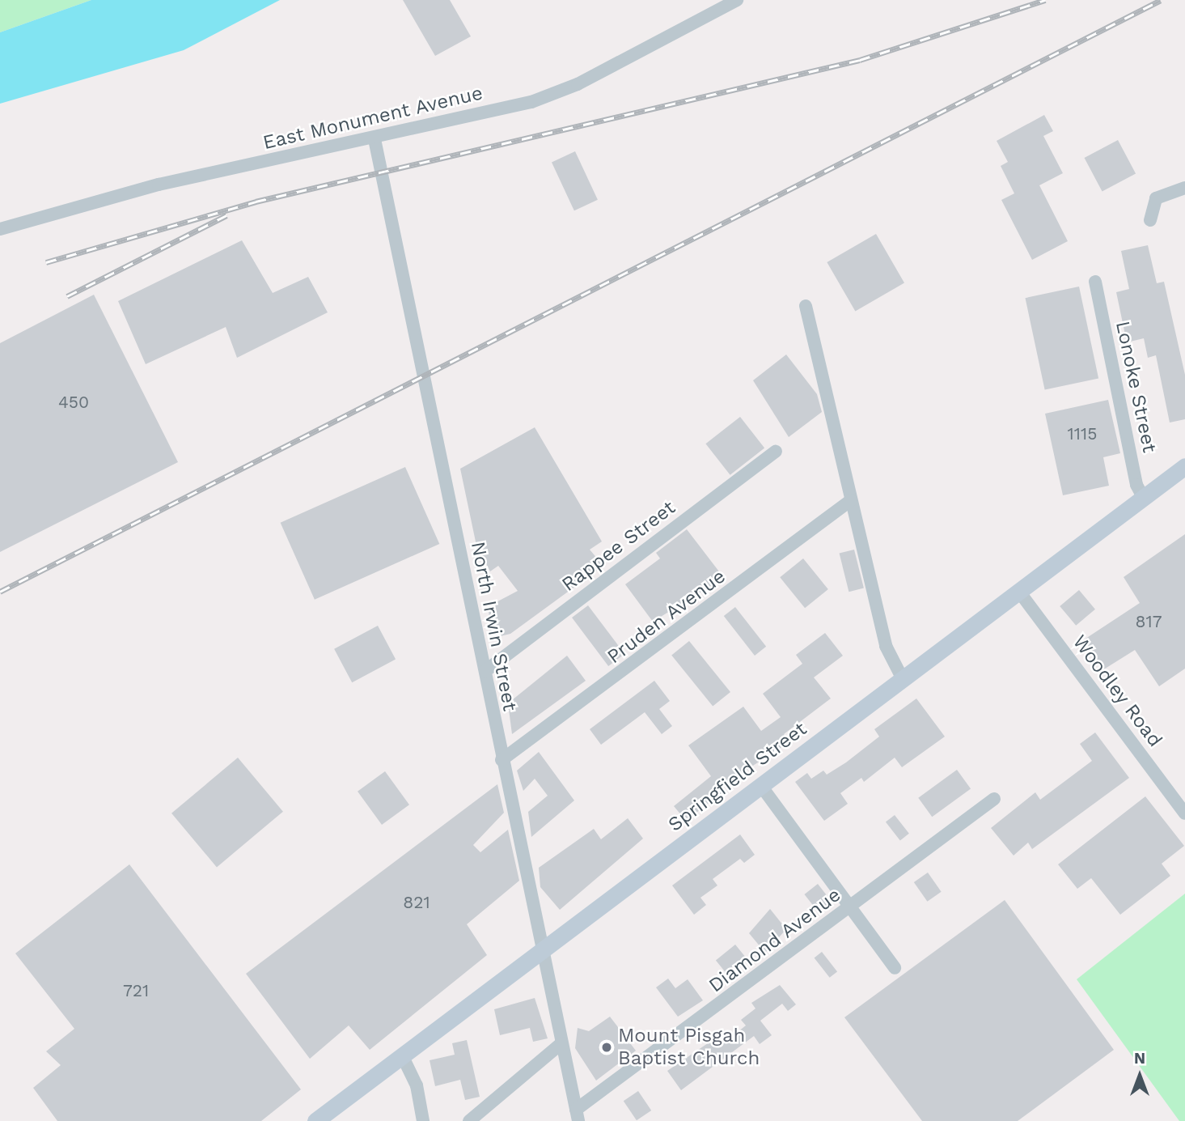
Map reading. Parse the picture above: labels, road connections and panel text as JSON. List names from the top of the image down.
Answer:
{
  "streets": {
    "main road": ["Springfield Street"],
    "street": [
      "East Monument Avenue",
      "Lonoke Street",
      "Rappee Street",
      "Pruden Avenue",
      "North Irwin Street",
      "Woodley Road",
      "Diamond Avenue"
    ]
  },
  "crossings": [
    ["East Monument Avenue", "North Irwin Street"],
    ["Lonoke Street", "Springfield Street"],
    ["Rappee Street", "North Irwin Street"],
    ["Pruden Avenue", "North Irwin Street"],
    ["North Irwin Street", "Springfield Street"],
    ["North Irwin Street", "Diamond Avenue"],
    ["Woodley Road", "Springfield Street"]
  ],
  "places": ["Mount Pisgah Baptist Church"],
  "house_numbers": [
    "450",
    "1115",
    "817",
    "821",
    "721"
  ],
  "north": "top"
}
